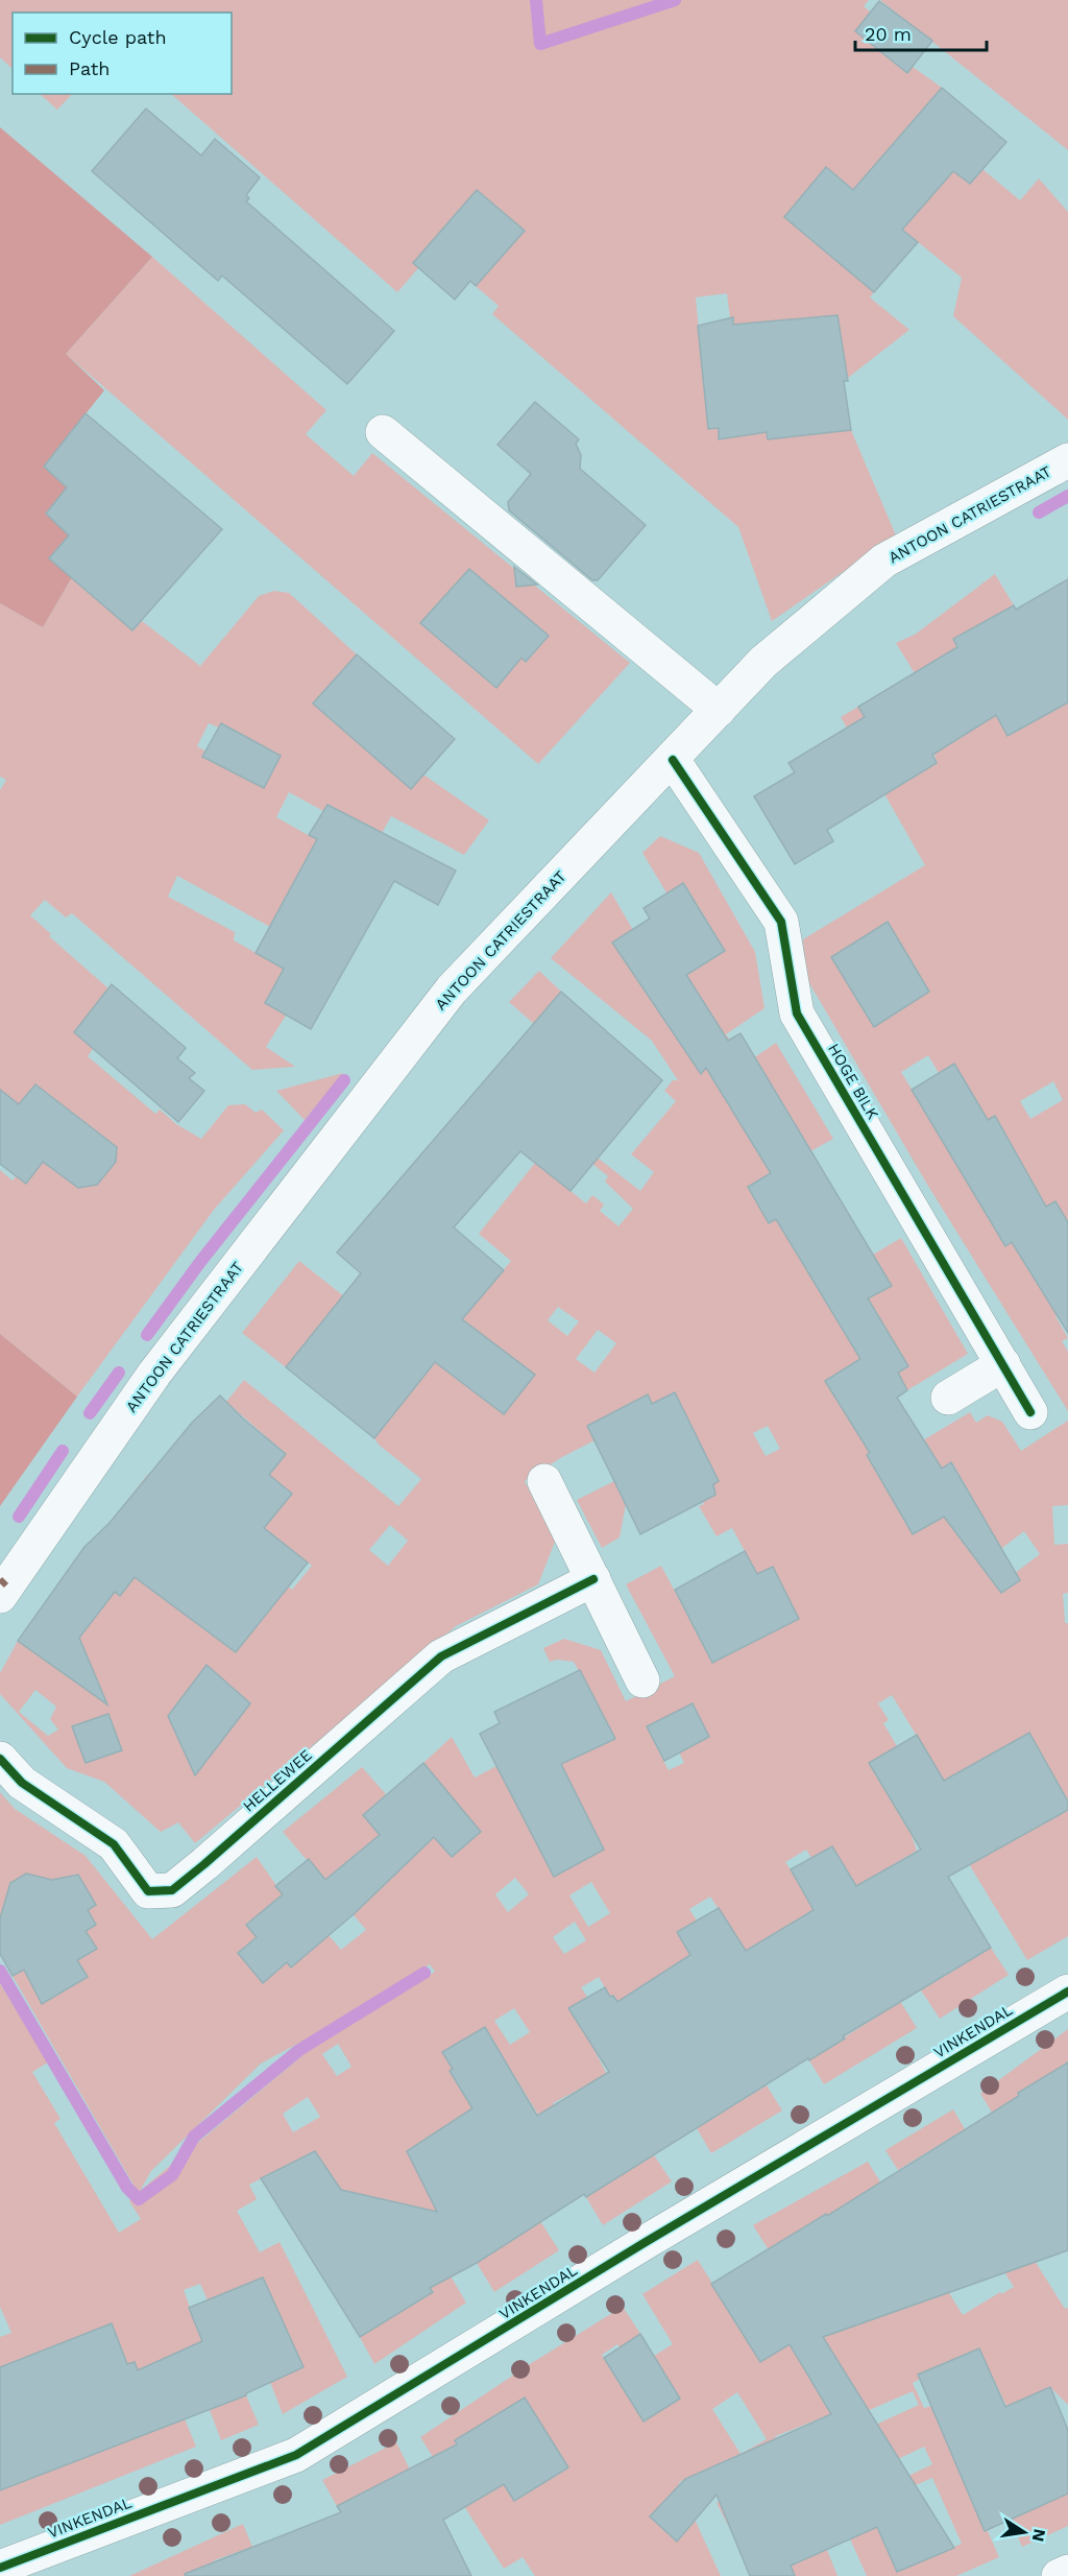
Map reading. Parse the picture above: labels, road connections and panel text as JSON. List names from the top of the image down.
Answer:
{
  "streets": {
    "street": [
      "ANTOON CATRIESTRAAT",
      "HOGE BILK",
      "HELLEWEE",
      "VINKENDAL"
    ]
  },
  "crossings": [
    ["ANTOON CATRIESTRAAT", "HOGE BILK"]
  ],
  "legend": ["Cycle path", "Path"],
  "scale_bar": "20 m",
  "north": "right"
}
